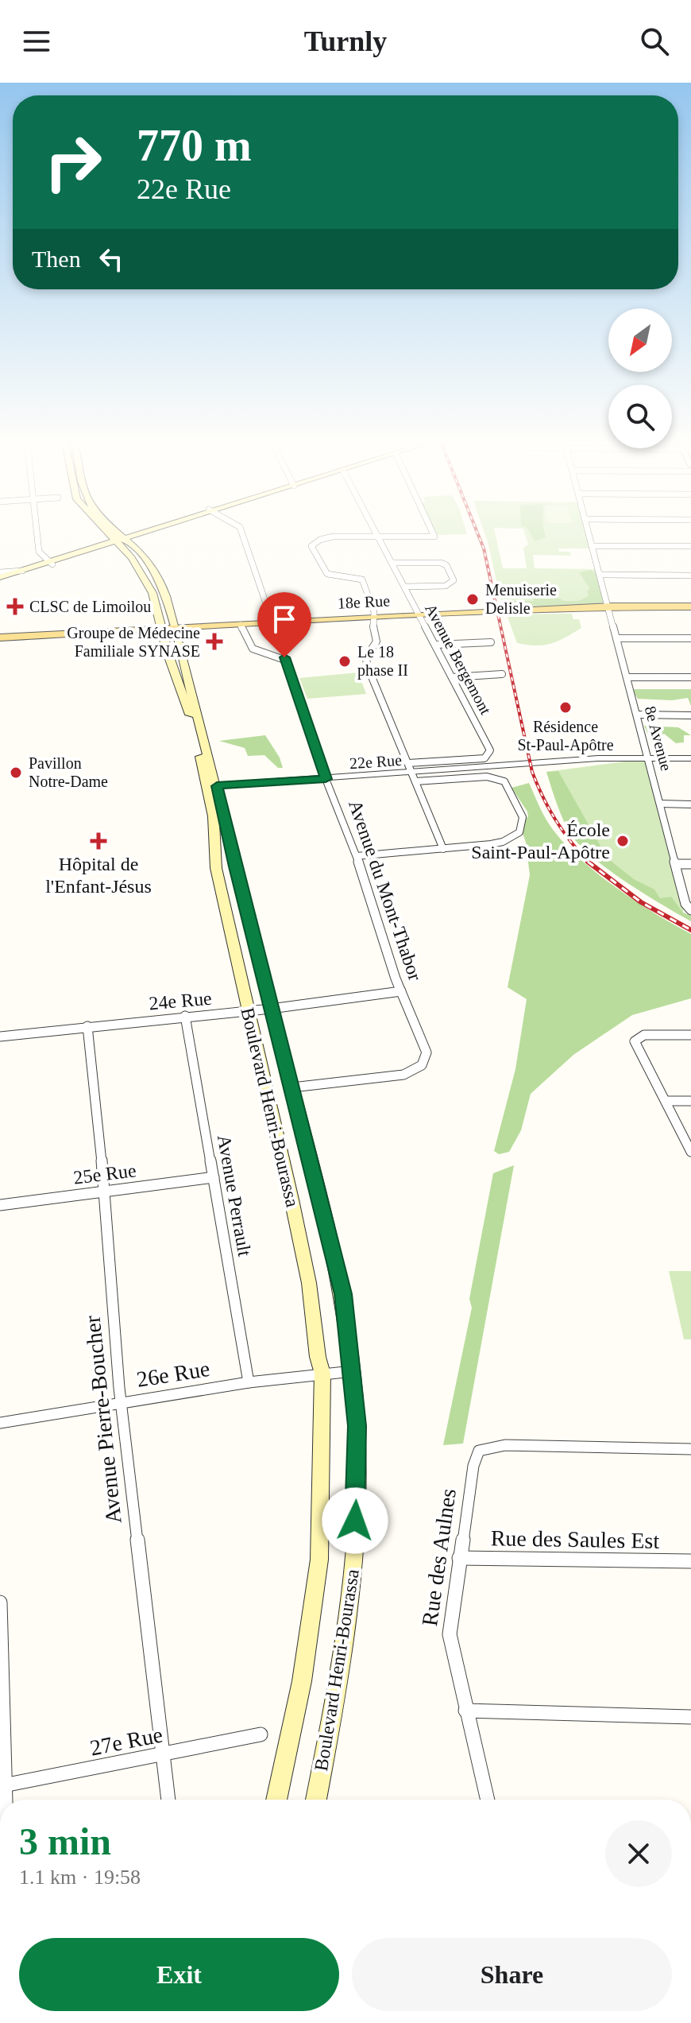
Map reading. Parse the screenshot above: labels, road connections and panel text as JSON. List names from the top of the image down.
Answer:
{
  "streets": {
    "main road": ["18e Rue", "Boulevard Henri-Bourassa"],
    "street": [
      "Avenue Bergemont",
      "8e Avenue",
      "22e Rue",
      "Avenue du Mont-Thabor",
      "24e Rue",
      "25e Rue",
      "Avenue Perrault",
      "26e Rue",
      "Avenue Pierre-Boucher",
      "Rue des Saules Est",
      "Rue des Aulnes",
      "27e Rue"
    ]
  },
  "crossings": [
    ["18e Rue", "Avenue Bergemont"],
    ["18e Rue", "8e Avenue"],
    ["18e Rue", "Avenue du Mont-Thabor"],
    ["18e Rue", "Boulevard Henri-Bourassa"],
    ["8e Avenue", "22e Rue"],
    ["22e Rue", "Avenue du Mont-Thabor"],
    ["22e Rue", "Boulevard Henri-Bourassa"],
    ["Avenue du Mont-Thabor", "24e Rue"],
    ["Avenue du Mont-Thabor", "Boulevard Henri-Bourassa"],
    ["24e Rue", "Boulevard Henri-Bourassa"],
    ["24e Rue", "Avenue Perrault"],
    ["24e Rue", "Avenue Pierre-Boucher"],
    ["Boulevard Henri-Bourassa", "26e Rue"],
    ["25e Rue", "Avenue Perrault"],
    ["25e Rue", "Avenue Pierre-Boucher"],
    ["Avenue Perrault", "26e Rue"],
    ["26e Rue", "Avenue Pierre-Boucher"],
    ["Avenue Pierre-Boucher", "27e Rue"],
    ["Rue des Saules Est", "Rue des Aulnes"]
  ],
  "places": {
    "other": [
      "Menuiserie Delisle",
      "Le 18 phase II",
      "Résidence St-Paul-Apôtre",
      "Pavillon Notre-Dame",
      "École Saint-Paul-Apôtre"
    ],
    "health": ["CLSC de Limoilou", "Groupe de Médecine Familiale SYNASE", "Hôpital de l'Enfant-Jésus"]
  },
  "north": "bottom left",
  "page": {
    "header": "Turnly",
    "turn": ["770 m", "22e Rue"],
    "then": "Then",
    "heading": ["3 min", "1.1 km · 19:58"],
    "buttons": ["Exit", "Share"]
  }
}
